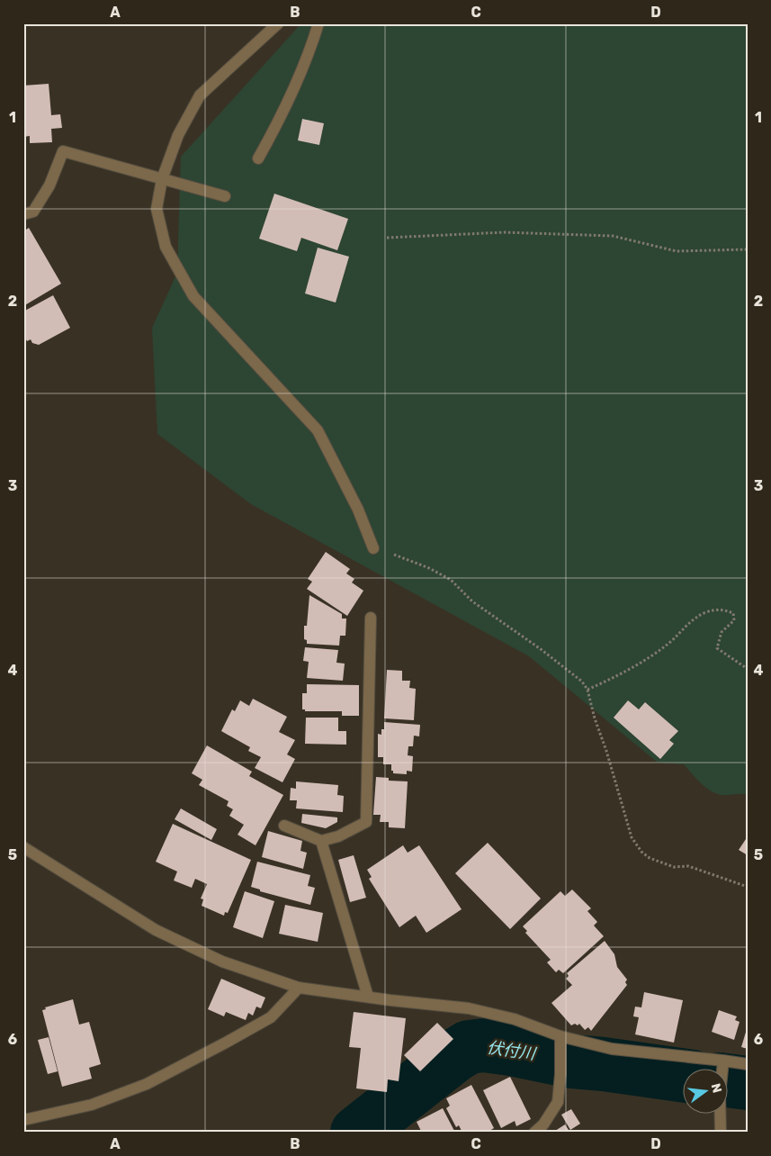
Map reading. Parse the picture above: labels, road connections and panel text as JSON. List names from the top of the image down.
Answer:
{
  "water": ["伏付川"],
  "north": "right",
  "grid": {
    "columns": [
      "A",
      "B",
      "C",
      "D"
    ],
    "rows": [
      "1",
      "2",
      "3",
      "4",
      "5",
      "6"
    ]
  }
}
